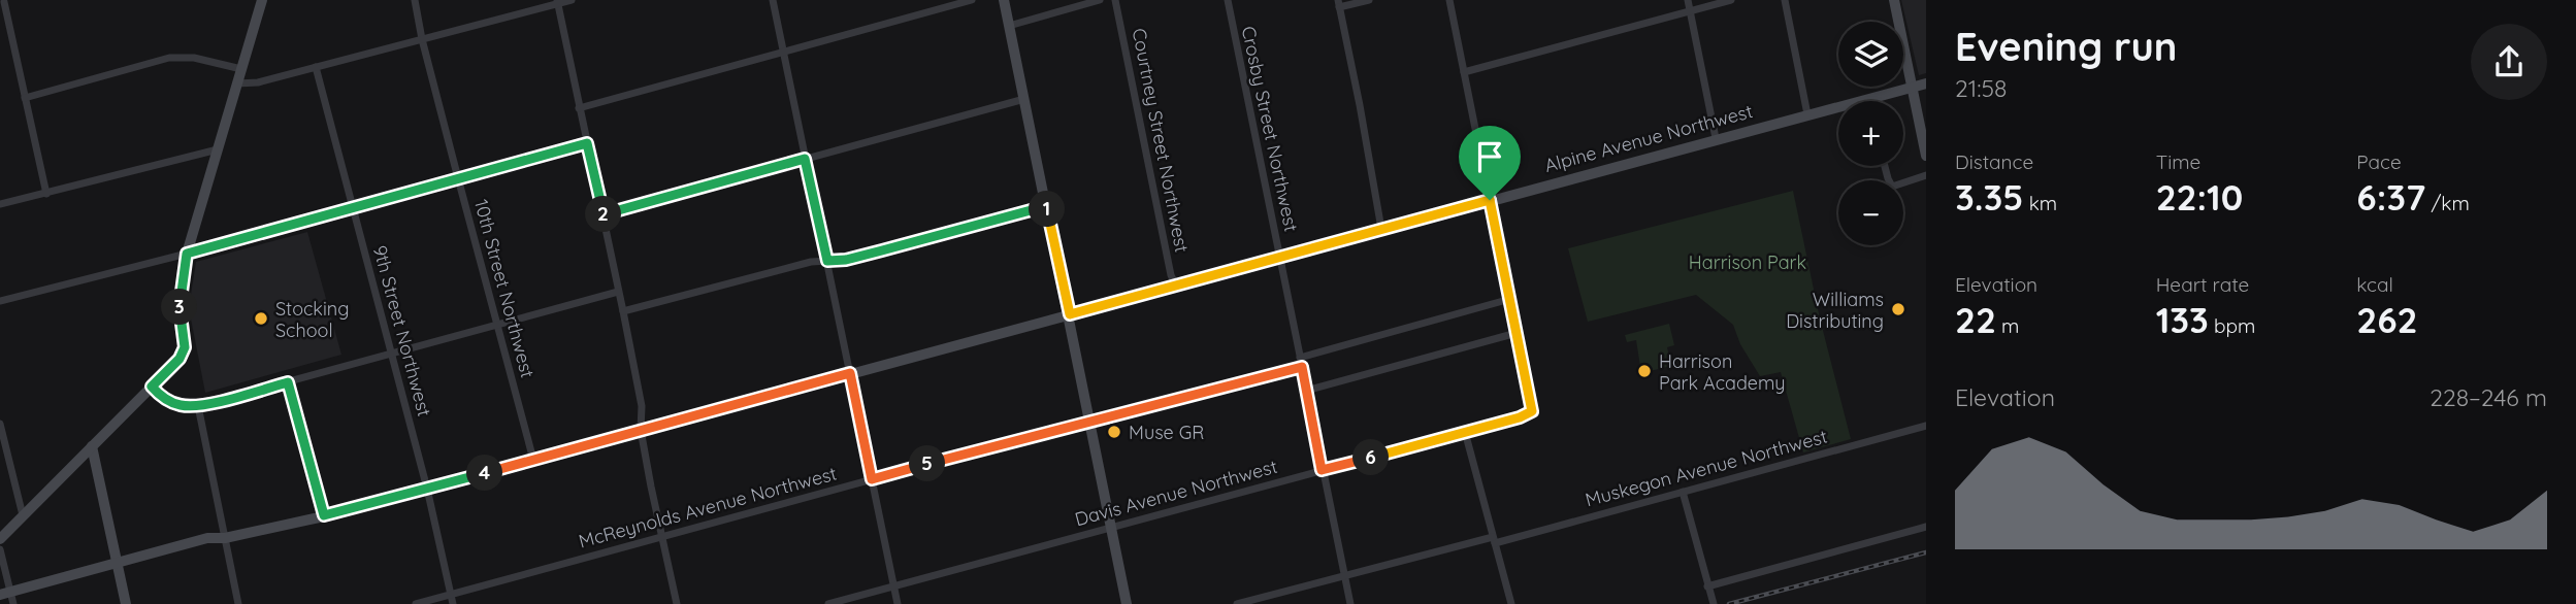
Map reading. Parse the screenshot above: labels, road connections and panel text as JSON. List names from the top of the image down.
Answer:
{
  "streets": {
    "main road": ["Alpine Avenue Northwest"],
    "street": [
      "Crosby Street Northwest",
      "Courtney Street Northwest",
      "10th Street Northwest",
      "9th Street Northwest",
      "Muskegon Avenue Northwest",
      "Davis Avenue Northwest",
      "McReynolds Avenue Northwest"
    ]
  },
  "crossings": [
    ["Crosby Street Northwest", "Alpine Avenue Northwest"],
    ["Crosby Street Northwest", "Muskegon Avenue Northwest"],
    ["Crosby Street Northwest", "Davis Avenue Northwest"],
    ["Crosby Street Northwest", "McReynolds Avenue Northwest"],
    ["Alpine Avenue Northwest", "Courtney Street Northwest"],
    ["Alpine Avenue Northwest", "10th Street Northwest"],
    ["Alpine Avenue Northwest", "9th Street Northwest"],
    ["9th Street Northwest", "McReynolds Avenue Northwest"]
  ],
  "parks": ["Harrison Park"],
  "places": [
    "Williams Distributing",
    "Stocking School",
    "Harrison Park Academy",
    "Muse GR"
  ],
  "page": {
    "heading": ["Evening run", "21:58"],
    "map_buttons": ["+", "−"],
    "stats": [
      ["Distance", "3.35 km"],
      ["Time", "22:10"],
      ["Pace", "6:37 /km"],
      ["Elevation", "22 m"],
      ["Heart rate", "133 bpm"],
      ["kcal", "262"]
    ],
    "pins": [
      "1",
      "2",
      "3",
      "6",
      "5",
      "4"
    ],
    "chart": ["Elevation", "228–246 m"]
  }
}
